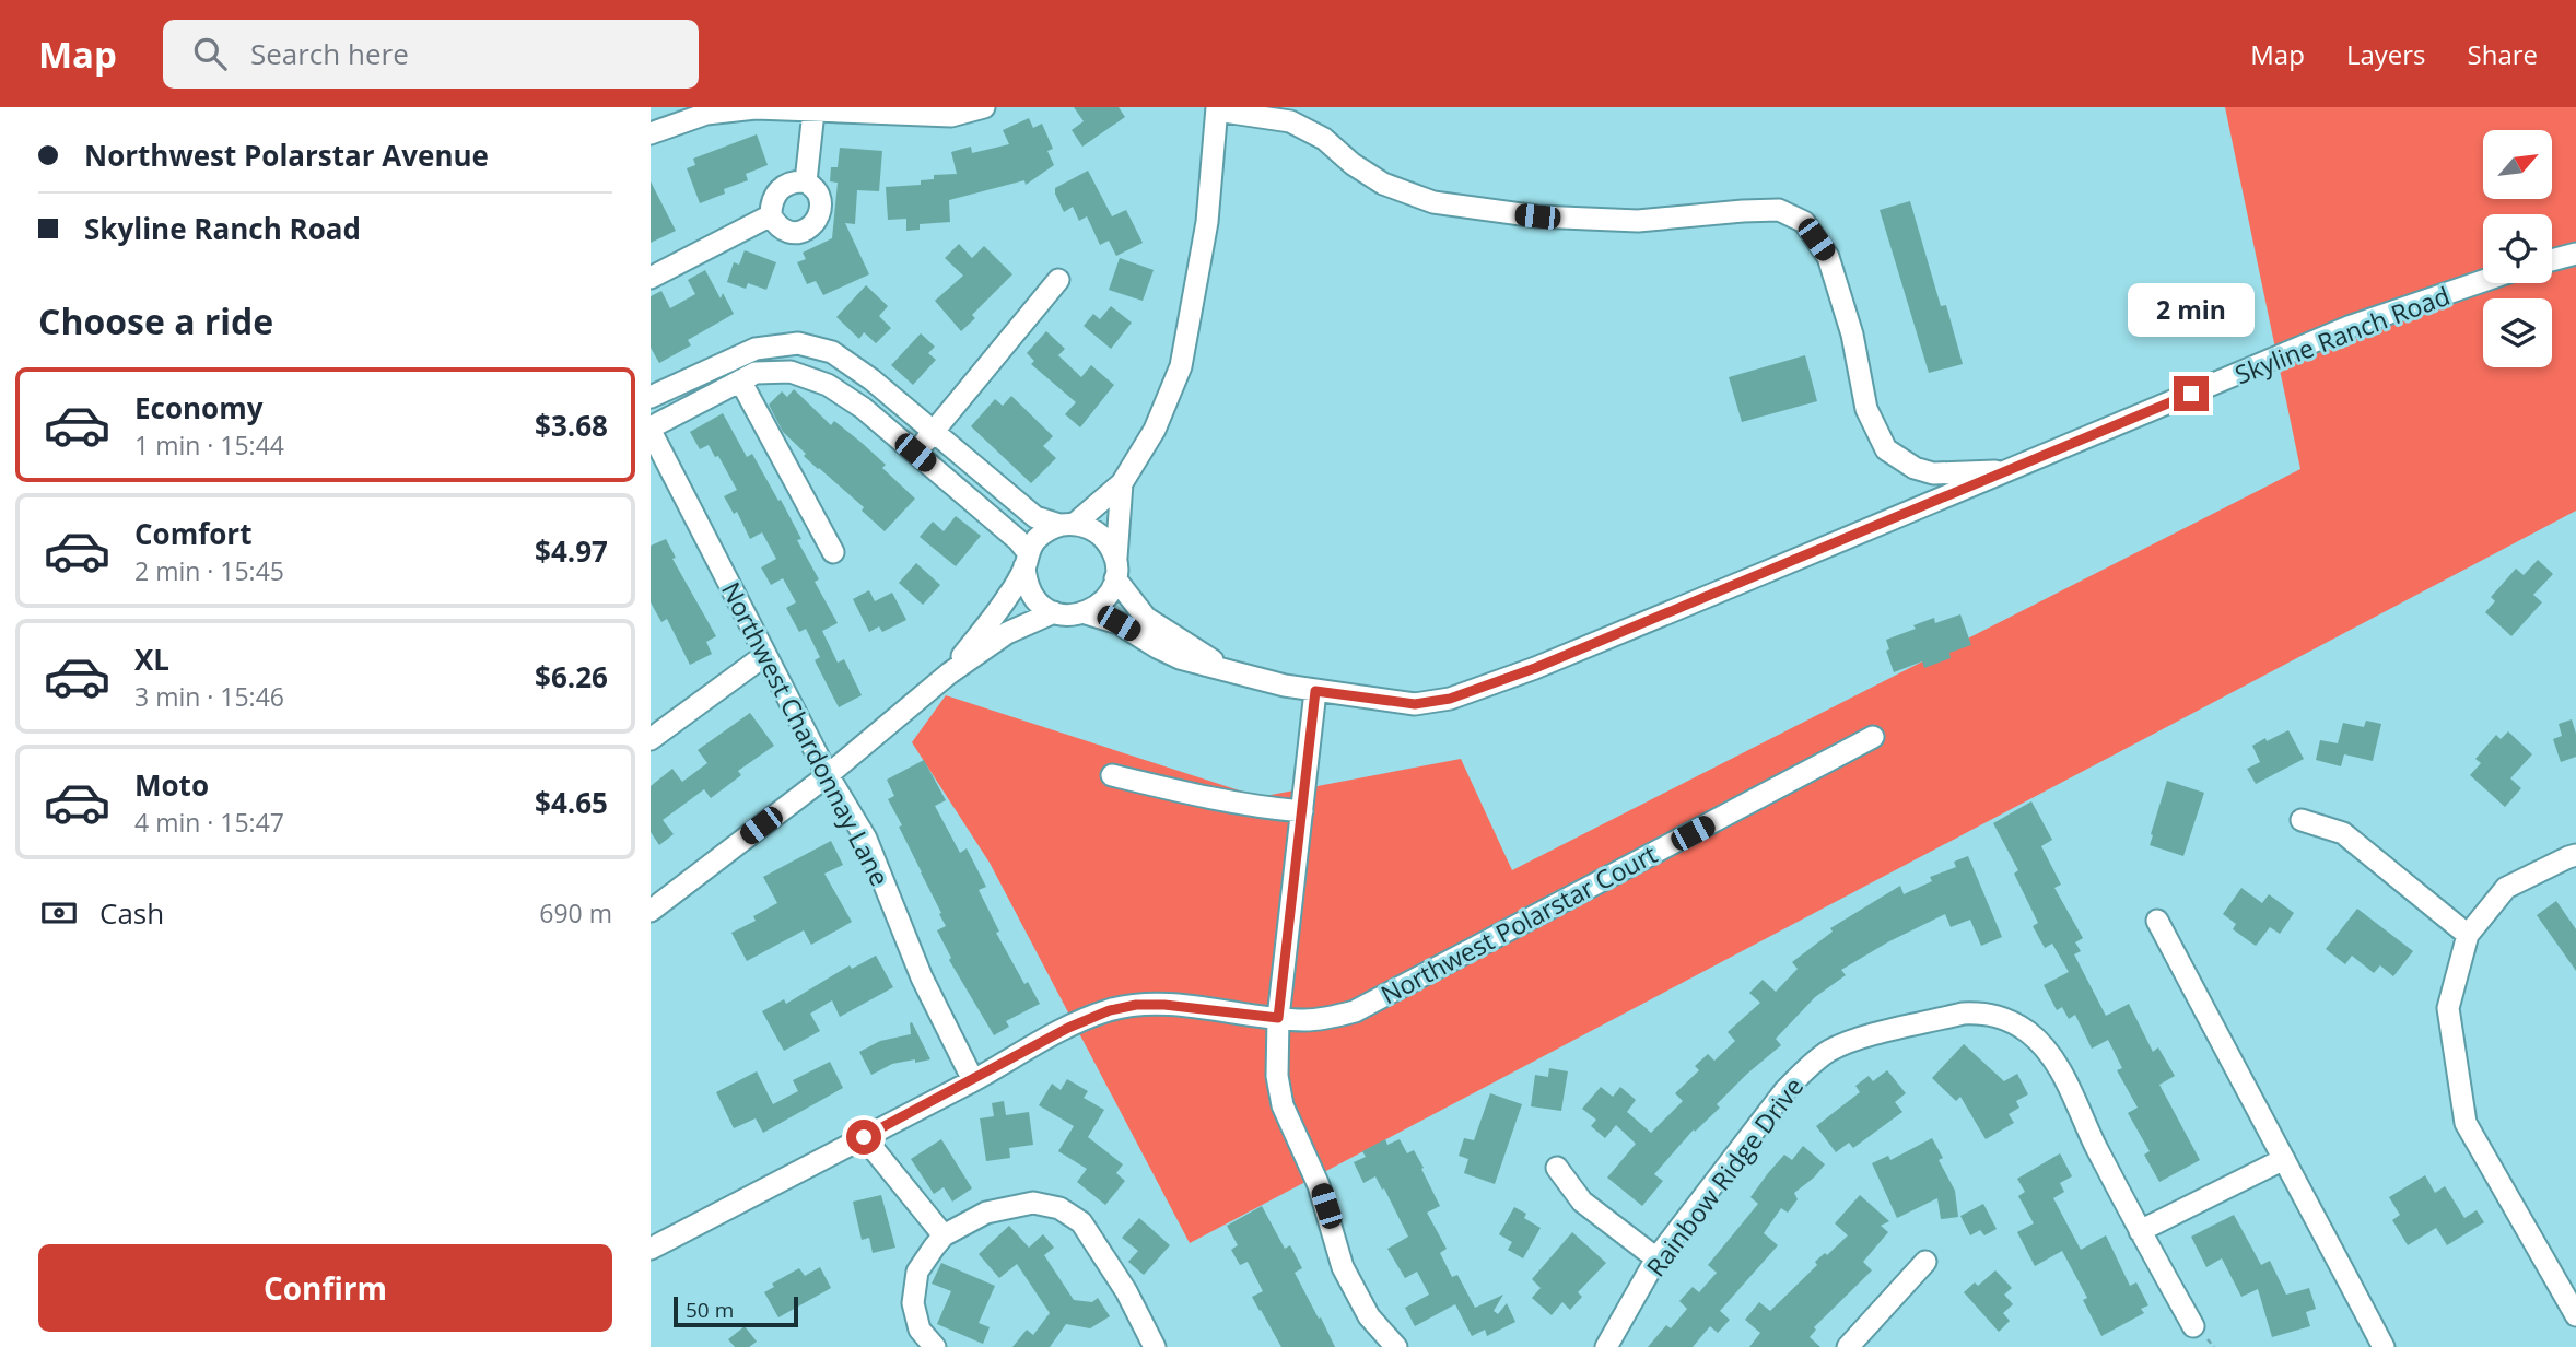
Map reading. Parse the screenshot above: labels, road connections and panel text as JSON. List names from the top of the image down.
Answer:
{
  "streets": {
    "street": [
      "Skyline Ranch Road",
      "Northwest Chardonnay Lane",
      "Northwest Polarstar Court",
      "Rainbow Ridge Drive"
    ]
  },
  "crossings": [
    ["Northwest Chardonnay Lane", "Northwest Polarstar Court"]
  ],
  "scale_bar": "50 m",
  "north": "top right",
  "page": {
    "header": "Map",
    "search": "Search here",
    "nav": ["Map", "Layers", "Share"],
    "banner": ["Northwest Polarstar Avenue", "Skyline Ranch Road"],
    "heading": "Choose a ride",
    "bubble": "2 min",
    "list": [
      {
        "name": "Economy",
        "note": "1 min · 15:44",
        "value": "$3.68"
      },
      {
        "name": "Comfort",
        "note": "2 min · 15:45",
        "value": "$4.97"
      },
      {
        "name": "XL",
        "note": "3 min · 15:46",
        "value": "$6.26"
      },
      {
        "name": "Moto",
        "note": "4 min · 15:47",
        "value": "$4.65"
      }
    ],
    "pay": ["Cash", "690 m"],
    "buttons": "Confirm",
    "scale": "50 m"
  }
}
